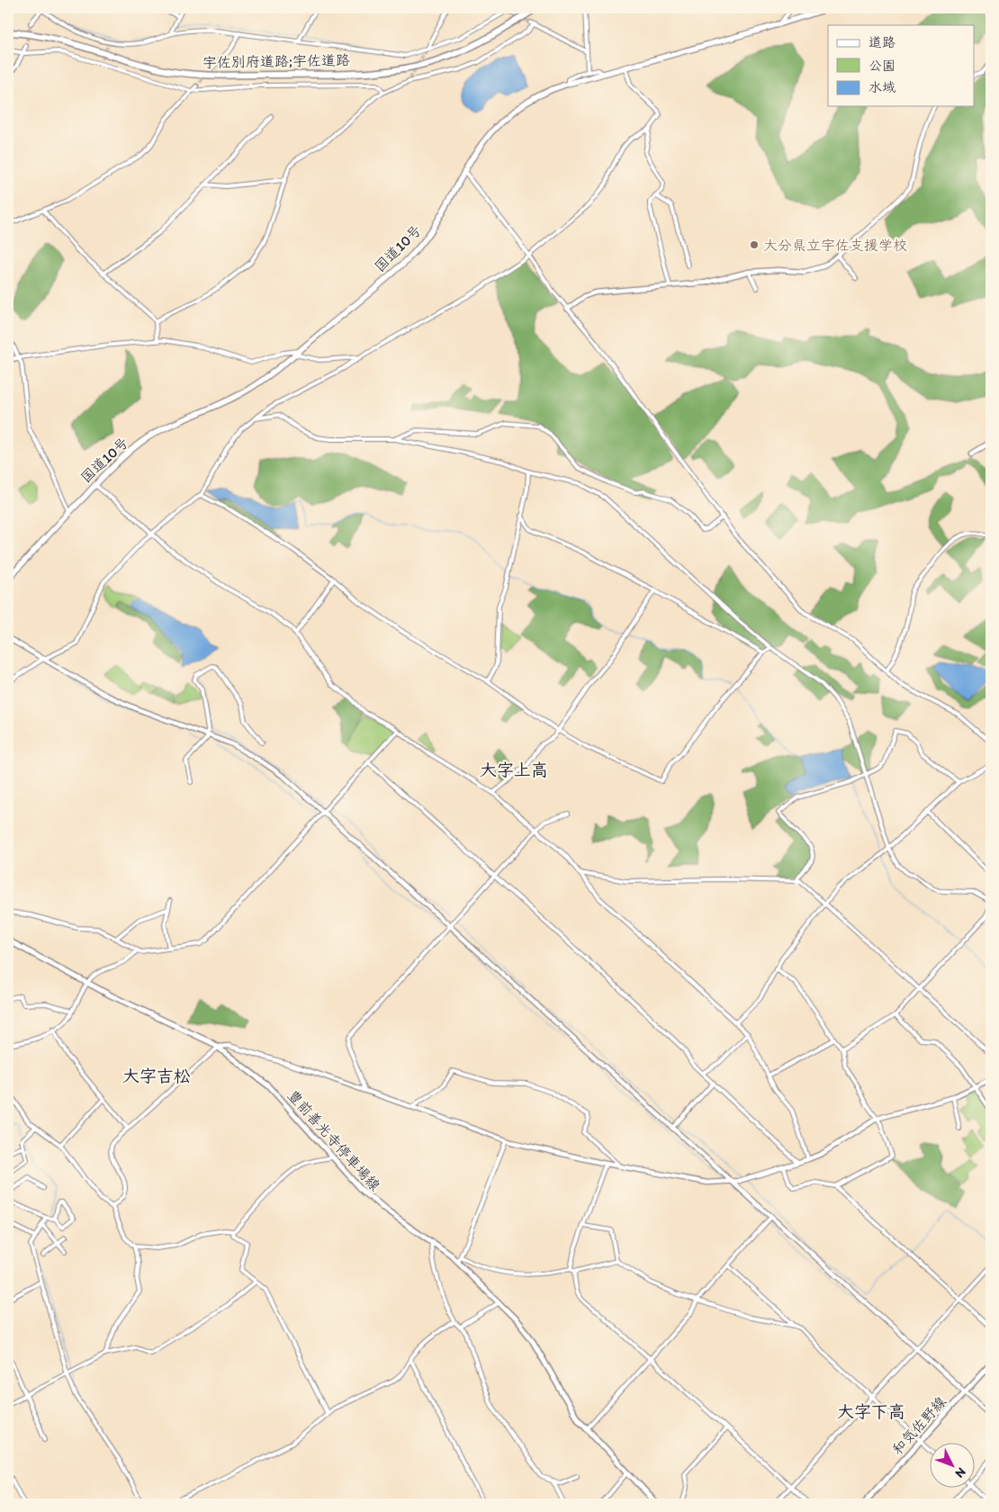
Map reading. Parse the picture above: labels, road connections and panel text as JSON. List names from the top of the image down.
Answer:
{
  "streets": {
    "highway": ["宇佐別府道路;宇佐道路", "国道10号"],
    "main road": ["豊前善光寺停車場線", "和気佐野線"]
  },
  "districts": ["大字上高", "大字吉松", "大字下高"],
  "places": ["大分県立宇佐支援学校"],
  "legend": ["道路", "公園", "水域"],
  "north": "bottom right"
}
